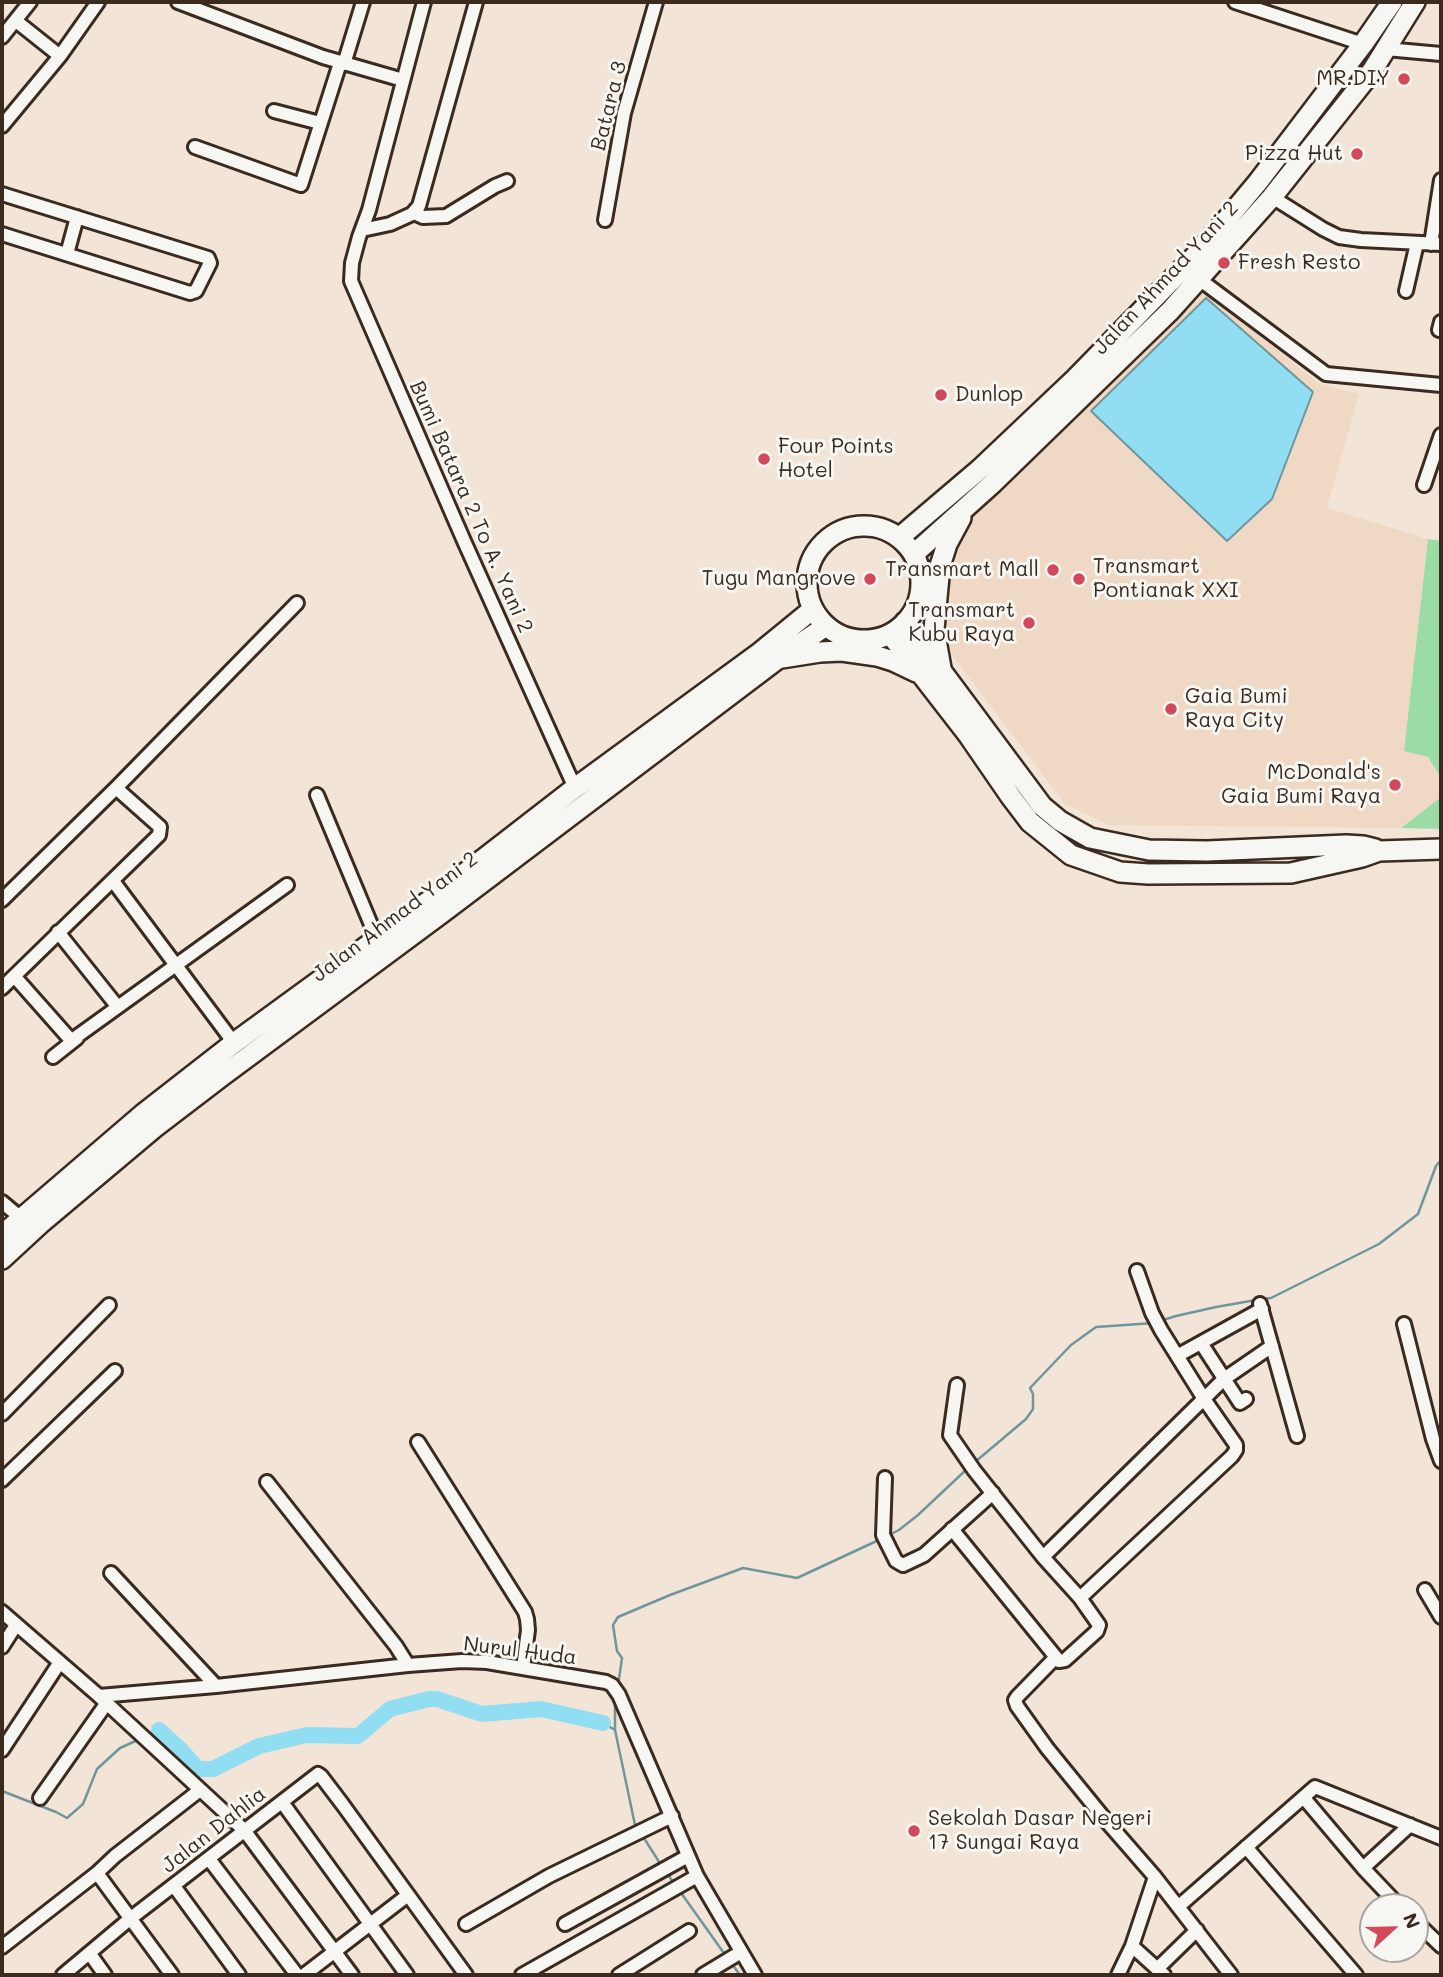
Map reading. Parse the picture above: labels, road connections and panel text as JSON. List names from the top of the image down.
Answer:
{
  "streets": {
    "highway": ["Jalan Ahmad Yani 2"],
    "street": [
      "Batara 3",
      "Bumi Batara 2 To A. Yani 2",
      "Nurul Huda",
      "Jalan Dahlia"
    ]
  },
  "crossings": [
    ["Jalan Ahmad Yani 2", "Bumi Batara 2 To A. Yani 2"]
  ],
  "places": [
    "MR.DIY",
    "Pizza Hut",
    "Fresh Resto",
    "Dunlop",
    "Four Points Hotel",
    "Transmart Mall",
    "Tugu Mangrove",
    "Transmart Pontianak XXI",
    "Transmart Kubu Raya",
    "Gaia Bumi Raya City",
    "McDonald's Gaia Bumi Raya",
    "Sekolah Dasar Negeri 17 Sungai Raya"
  ],
  "north": "right"
}
